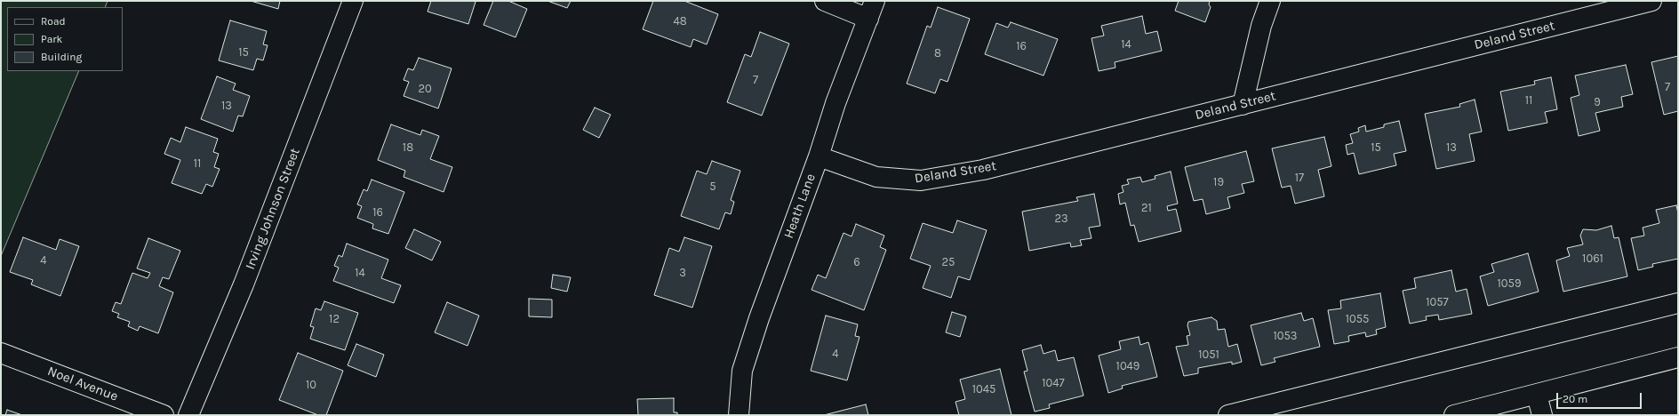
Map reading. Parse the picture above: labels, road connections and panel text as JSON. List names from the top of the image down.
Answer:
{
  "streets": {
    "street": [
      "Deland Street",
      "Heath Lane",
      "Irving Johnson Street",
      "Noel Avenue"
    ]
  },
  "crossings": [
    ["Deland Street", "Heath Lane"]
  ],
  "house_numbers": [
    "48",
    "14",
    "16",
    "15",
    "8",
    "7",
    "7",
    "20",
    "11",
    "9",
    "13",
    "18",
    "15",
    "13",
    "11",
    "17",
    "19",
    "5",
    "21",
    "16",
    "23",
    "1061",
    "4",
    "6",
    "25",
    "14",
    "3",
    "1059",
    "1057",
    "12",
    "1055",
    "1053",
    "4",
    "1051",
    "1049",
    "1047",
    "10",
    "1045"
  ],
  "legend": ["Road", "Park", "Building"],
  "scale_bar": "20 m"
}
